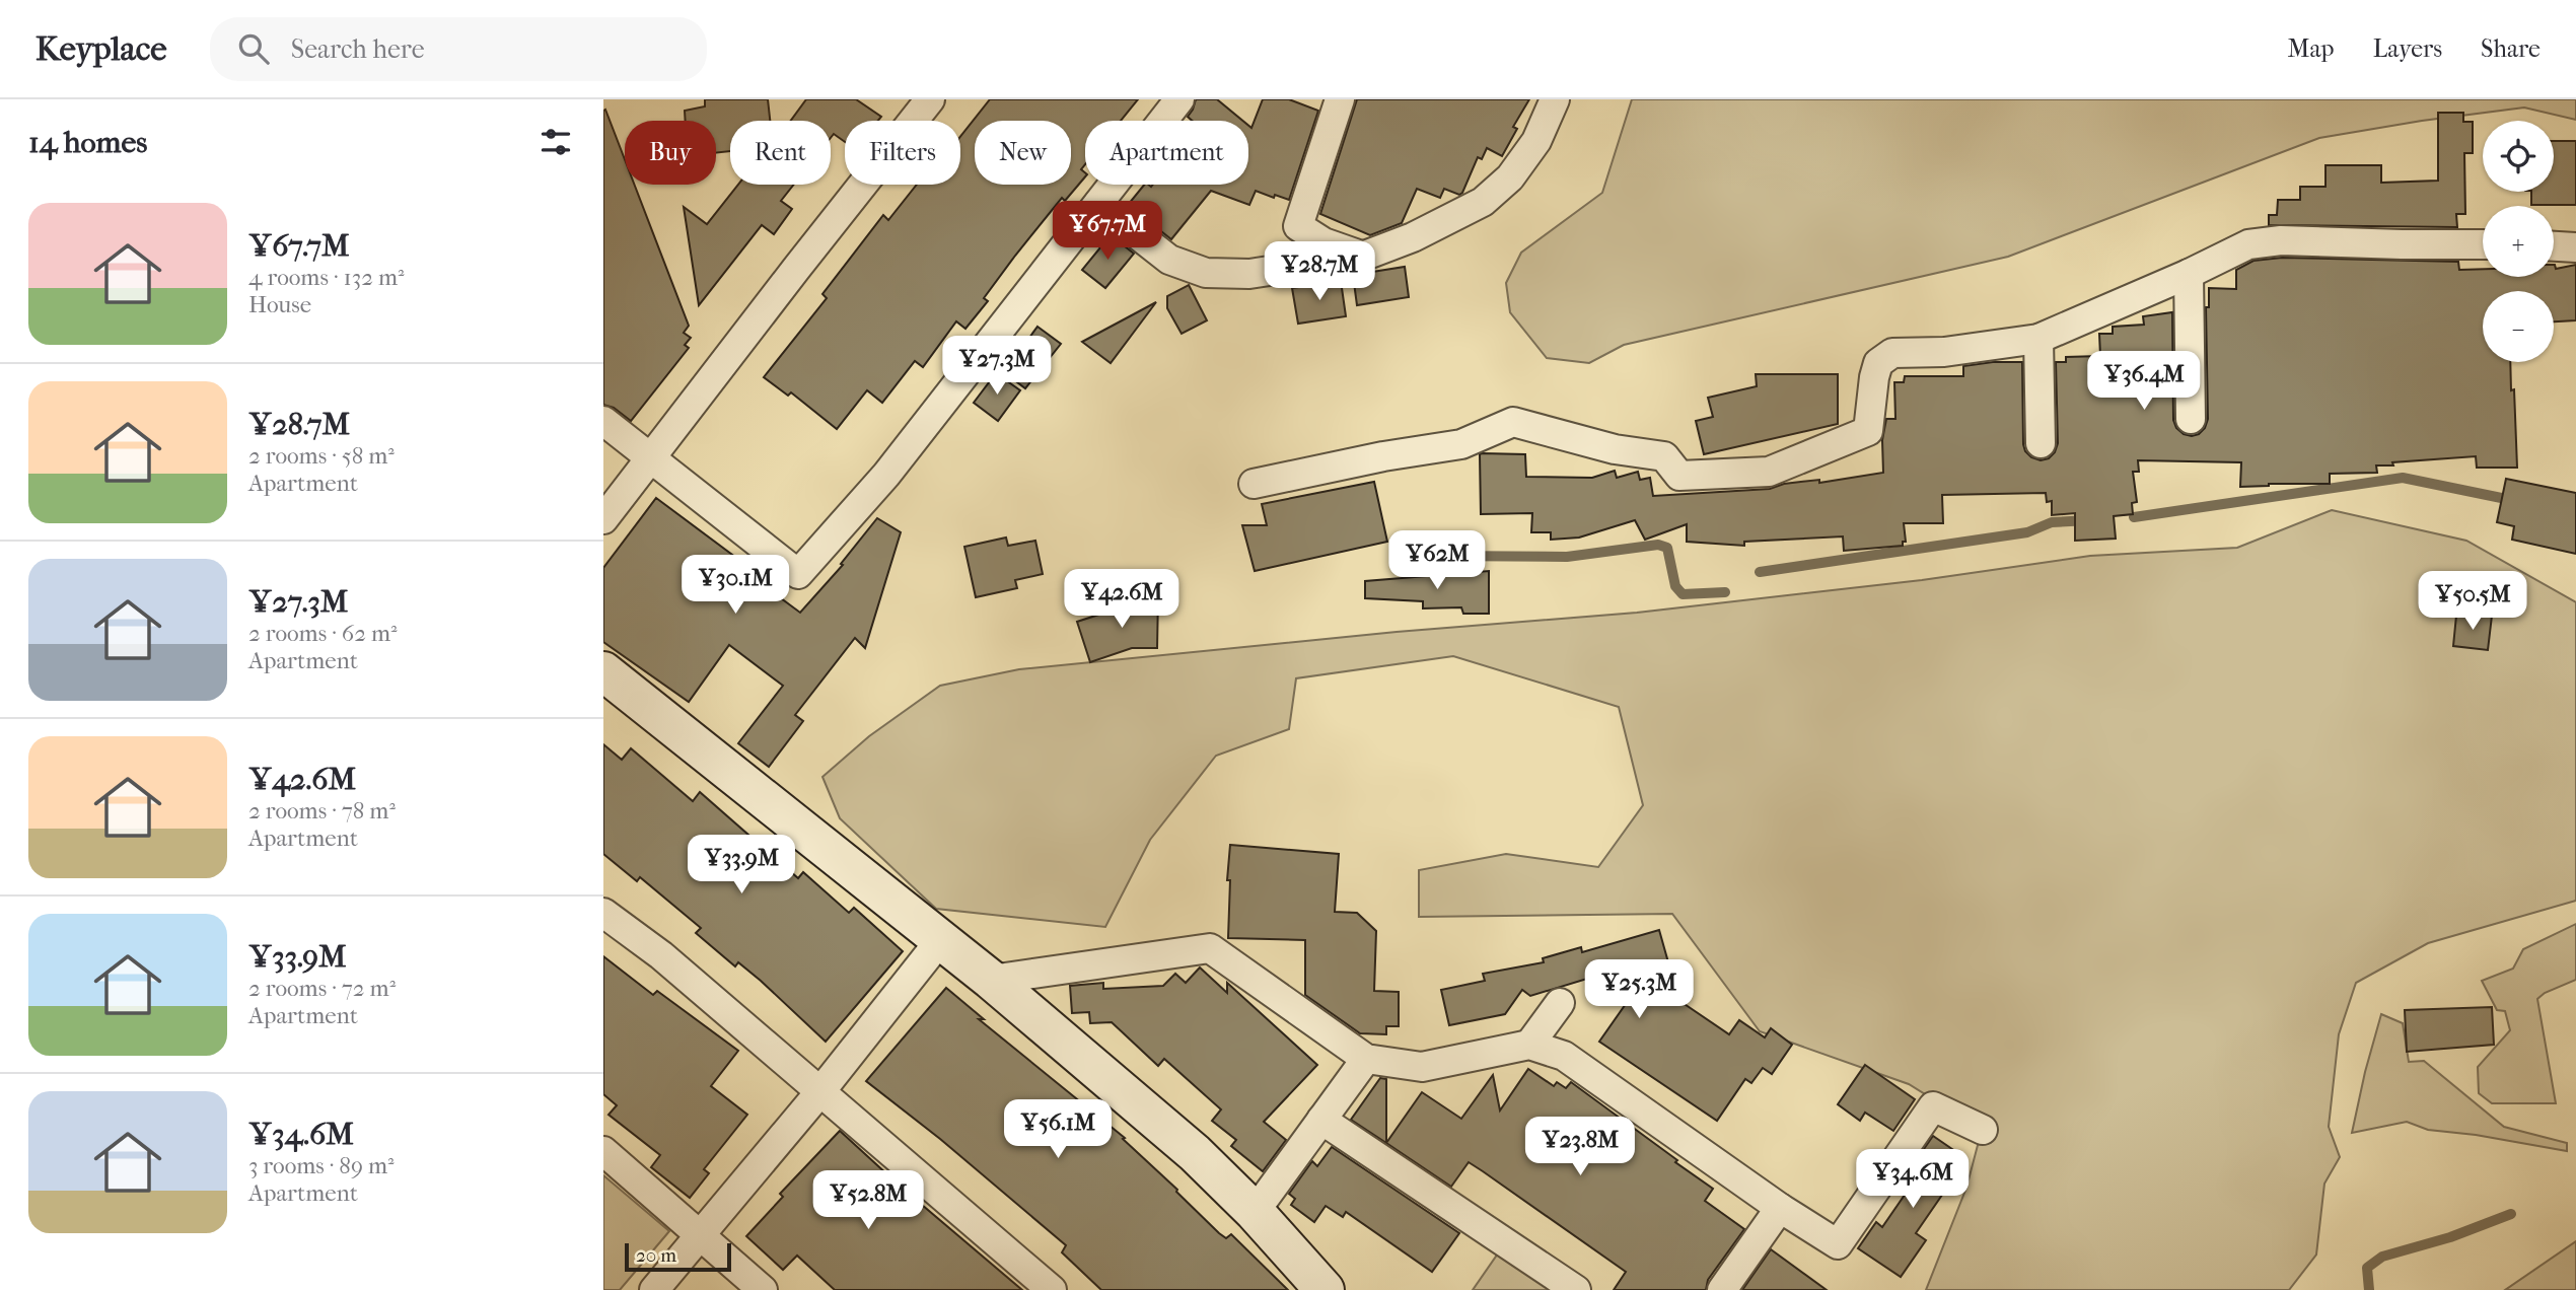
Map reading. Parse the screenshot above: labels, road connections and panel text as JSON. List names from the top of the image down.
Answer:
{
  "scale_bar": "20 m",
  "page": {
    "header": "Keyplace",
    "search": "Search here",
    "nav": ["Map", "Layers", "Share"],
    "heading": "14 homes",
    "map_buttons": ["+", "−"],
    "chip": [
      "Buy",
      "Rent",
      "Filters",
      "New",
      "Apartment"
    ],
    "list": [
      {
        "name": "¥67.7M",
        "note": "4 rooms · 132 m² · House"
      },
      {
        "name": "¥28.7M",
        "note": "2 rooms · 58 m² · Apartment"
      },
      {
        "name": "¥27.3M",
        "note": "2 rooms · 62 m² · Apartment"
      },
      {
        "name": "¥42.6M",
        "note": "2 rooms · 78 m² · Apartment"
      },
      {
        "name": "¥33.9M",
        "note": "2 rooms · 72 m² · Apartment"
      },
      {
        "name": "¥34.6M",
        "note": "3 rooms · 89 m² · Apartment"
      }
    ],
    "price": [
      "¥67.7M",
      "¥28.7M",
      "¥27.3M",
      "¥36.4M",
      "¥62M",
      "¥30.1M",
      "¥42.6M",
      "¥50.5M",
      "¥33.9M",
      "¥25.3M",
      "¥56.1M",
      "¥23.8M",
      "¥34.6M",
      "¥52.8M"
    ],
    "scale": "20 m"
  }
}
